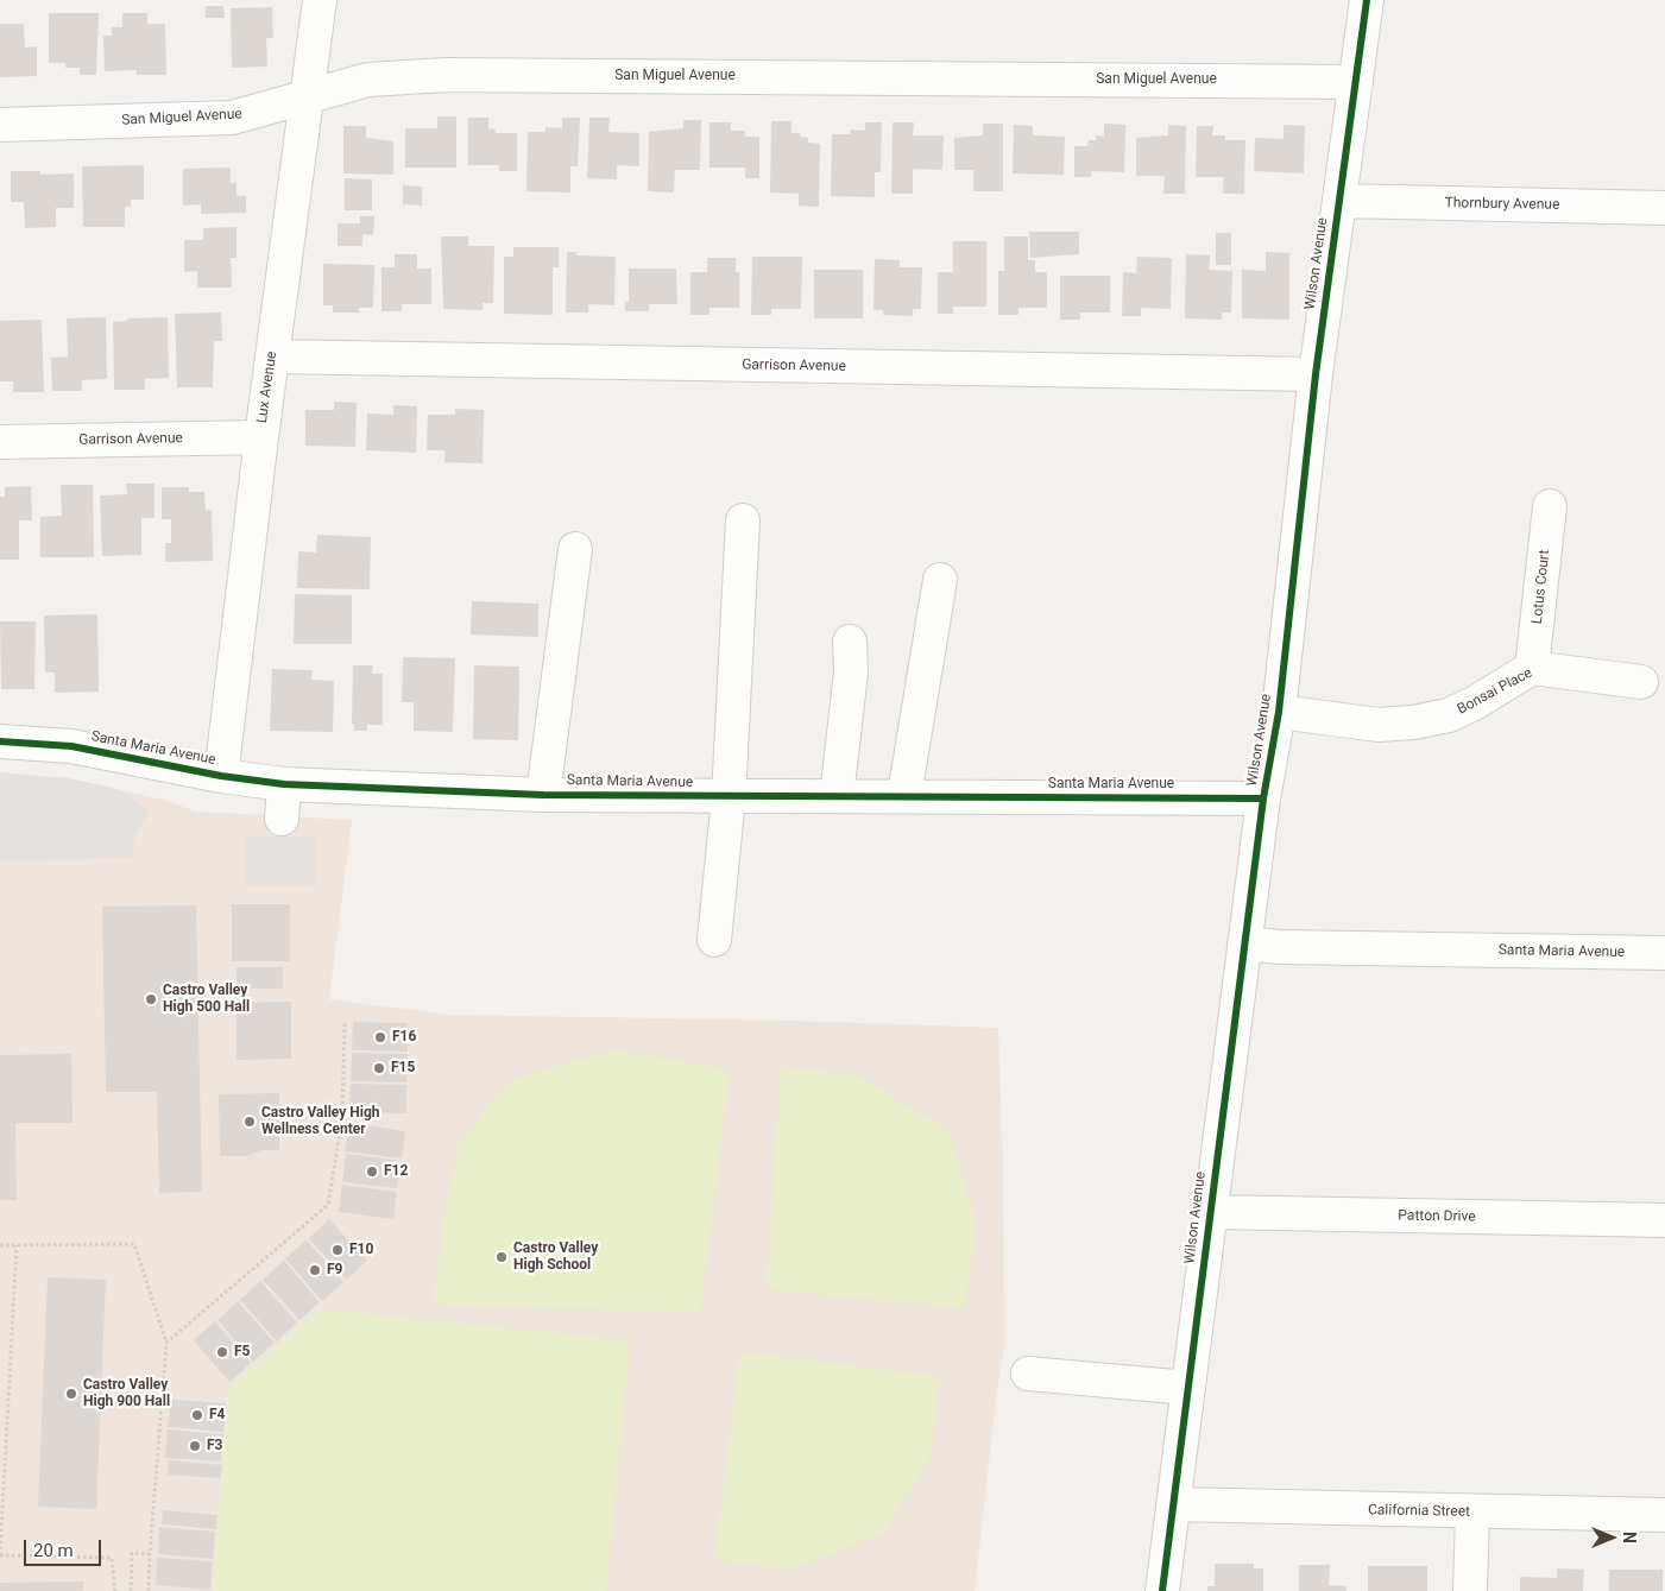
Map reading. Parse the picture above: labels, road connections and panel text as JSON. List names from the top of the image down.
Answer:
{
  "streets": {
    "street": [
      "San Miguel Avenue",
      "Thornbury Avenue",
      "Wilson Avenue",
      "Garrison Avenue",
      "Lux Avenue",
      "Lotus Court",
      "Bonsai Place",
      "Santa Maria Avenue",
      "Patton Drive",
      "California Street"
    ]
  },
  "crossings": [
    ["San Miguel Avenue", "Wilson Avenue"],
    ["San Miguel Avenue", "Lux Avenue"],
    ["Thornbury Avenue", "Wilson Avenue"],
    ["Wilson Avenue", "Garrison Avenue"],
    ["Wilson Avenue", "Bonsai Place"],
    ["Wilson Avenue", "Santa Maria Avenue"],
    ["Wilson Avenue", "Patton Drive"],
    ["Wilson Avenue", "California Street"],
    ["Garrison Avenue", "Lux Avenue"],
    ["Lux Avenue", "Santa Maria Avenue"],
    ["Lotus Court", "Bonsai Place"]
  ],
  "places": [
    "Castro Valley High 500 Hall",
    "F16",
    "F15",
    "Castro Valley High Wellness Center",
    "F12",
    "F10",
    "Castro Valley High School",
    "F9",
    "F5",
    "Castro Valley High 900 Hall",
    "F4",
    "F3"
  ],
  "scale_bar": "20 m",
  "north": "right"
}
